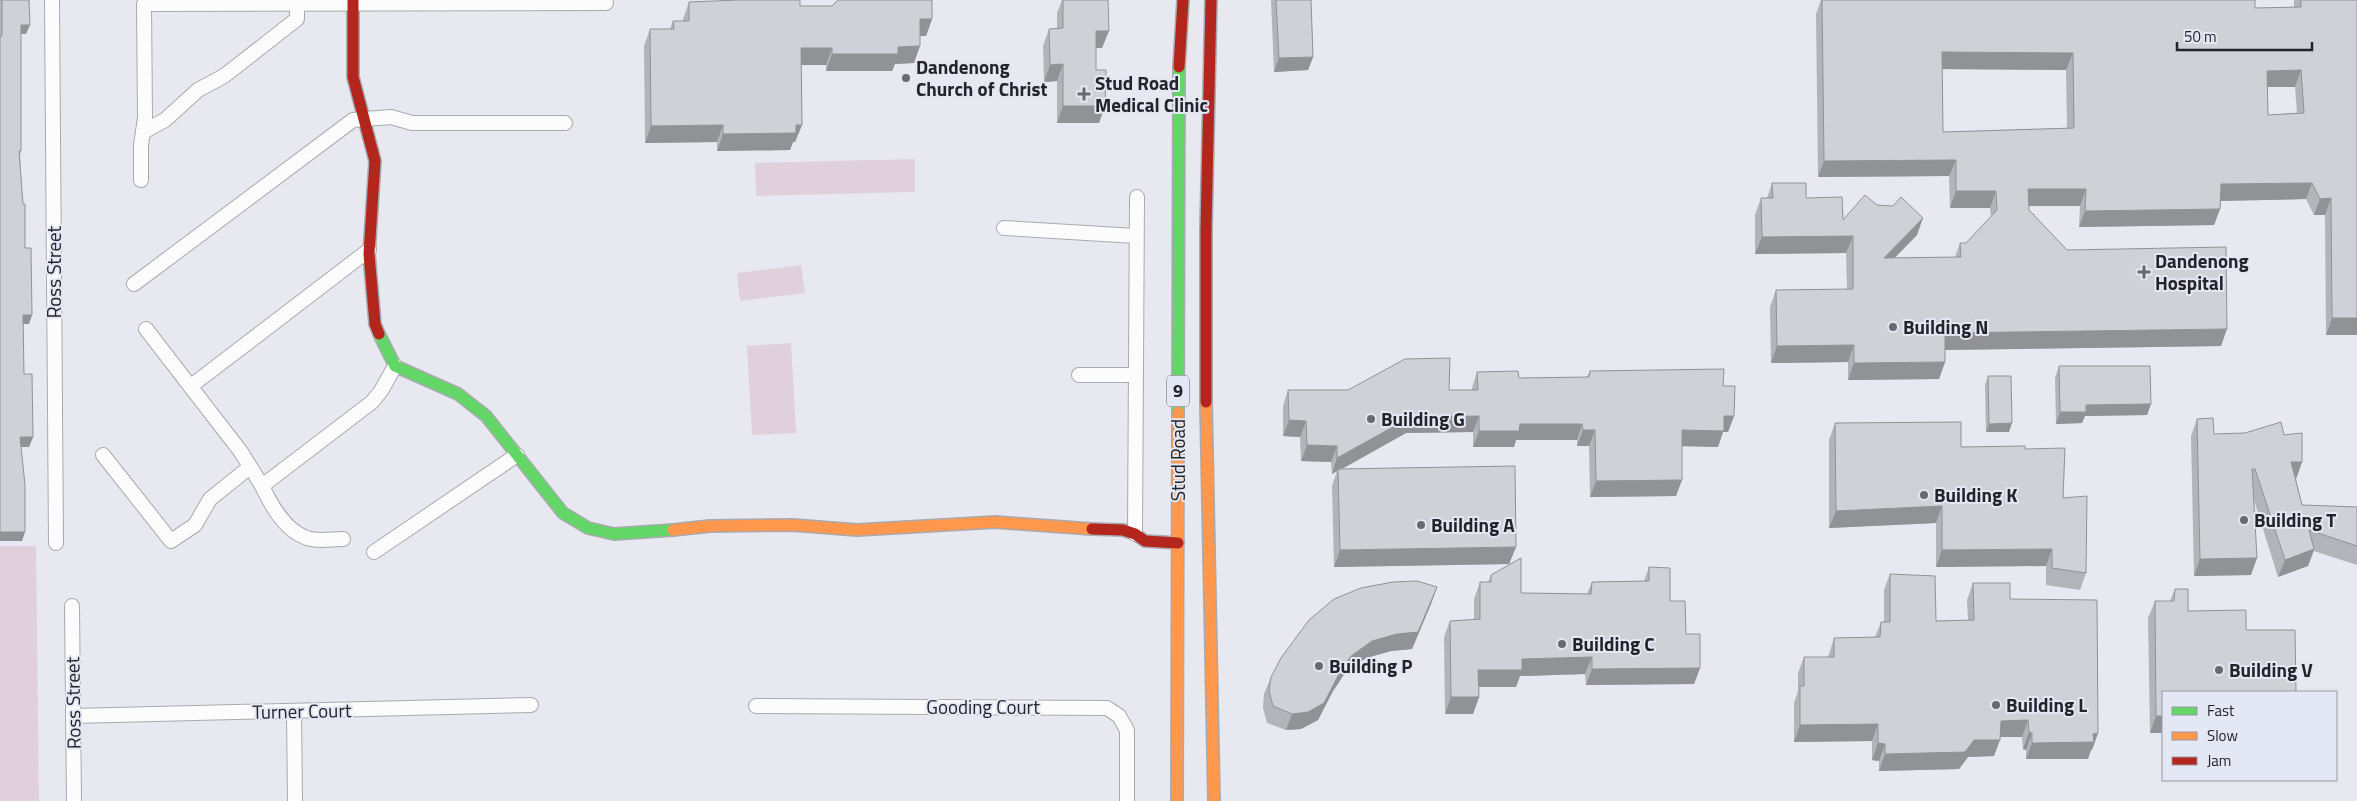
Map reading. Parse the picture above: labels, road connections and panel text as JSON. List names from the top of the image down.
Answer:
{
  "streets": {
    "main road": ["9", "Stud Road"],
    "street": ["Ross Street", "Gooding Court", "Turner Court"]
  },
  "crossings": [
    ["Ross Street", "Turner Court"]
  ],
  "places": {
    "other": [
      "Dandenong Church of Christ",
      "Building N",
      "Building G",
      "Building K",
      "Building T",
      "Building A",
      "Building C",
      "Building P",
      "Building V",
      "Building L"
    ],
    "health": ["Stud Road Medical Clinic", "Dandenong Hospital"]
  },
  "legend": ["Fast", "Slow", "Jam"],
  "scale_bar": "50 m"
}
